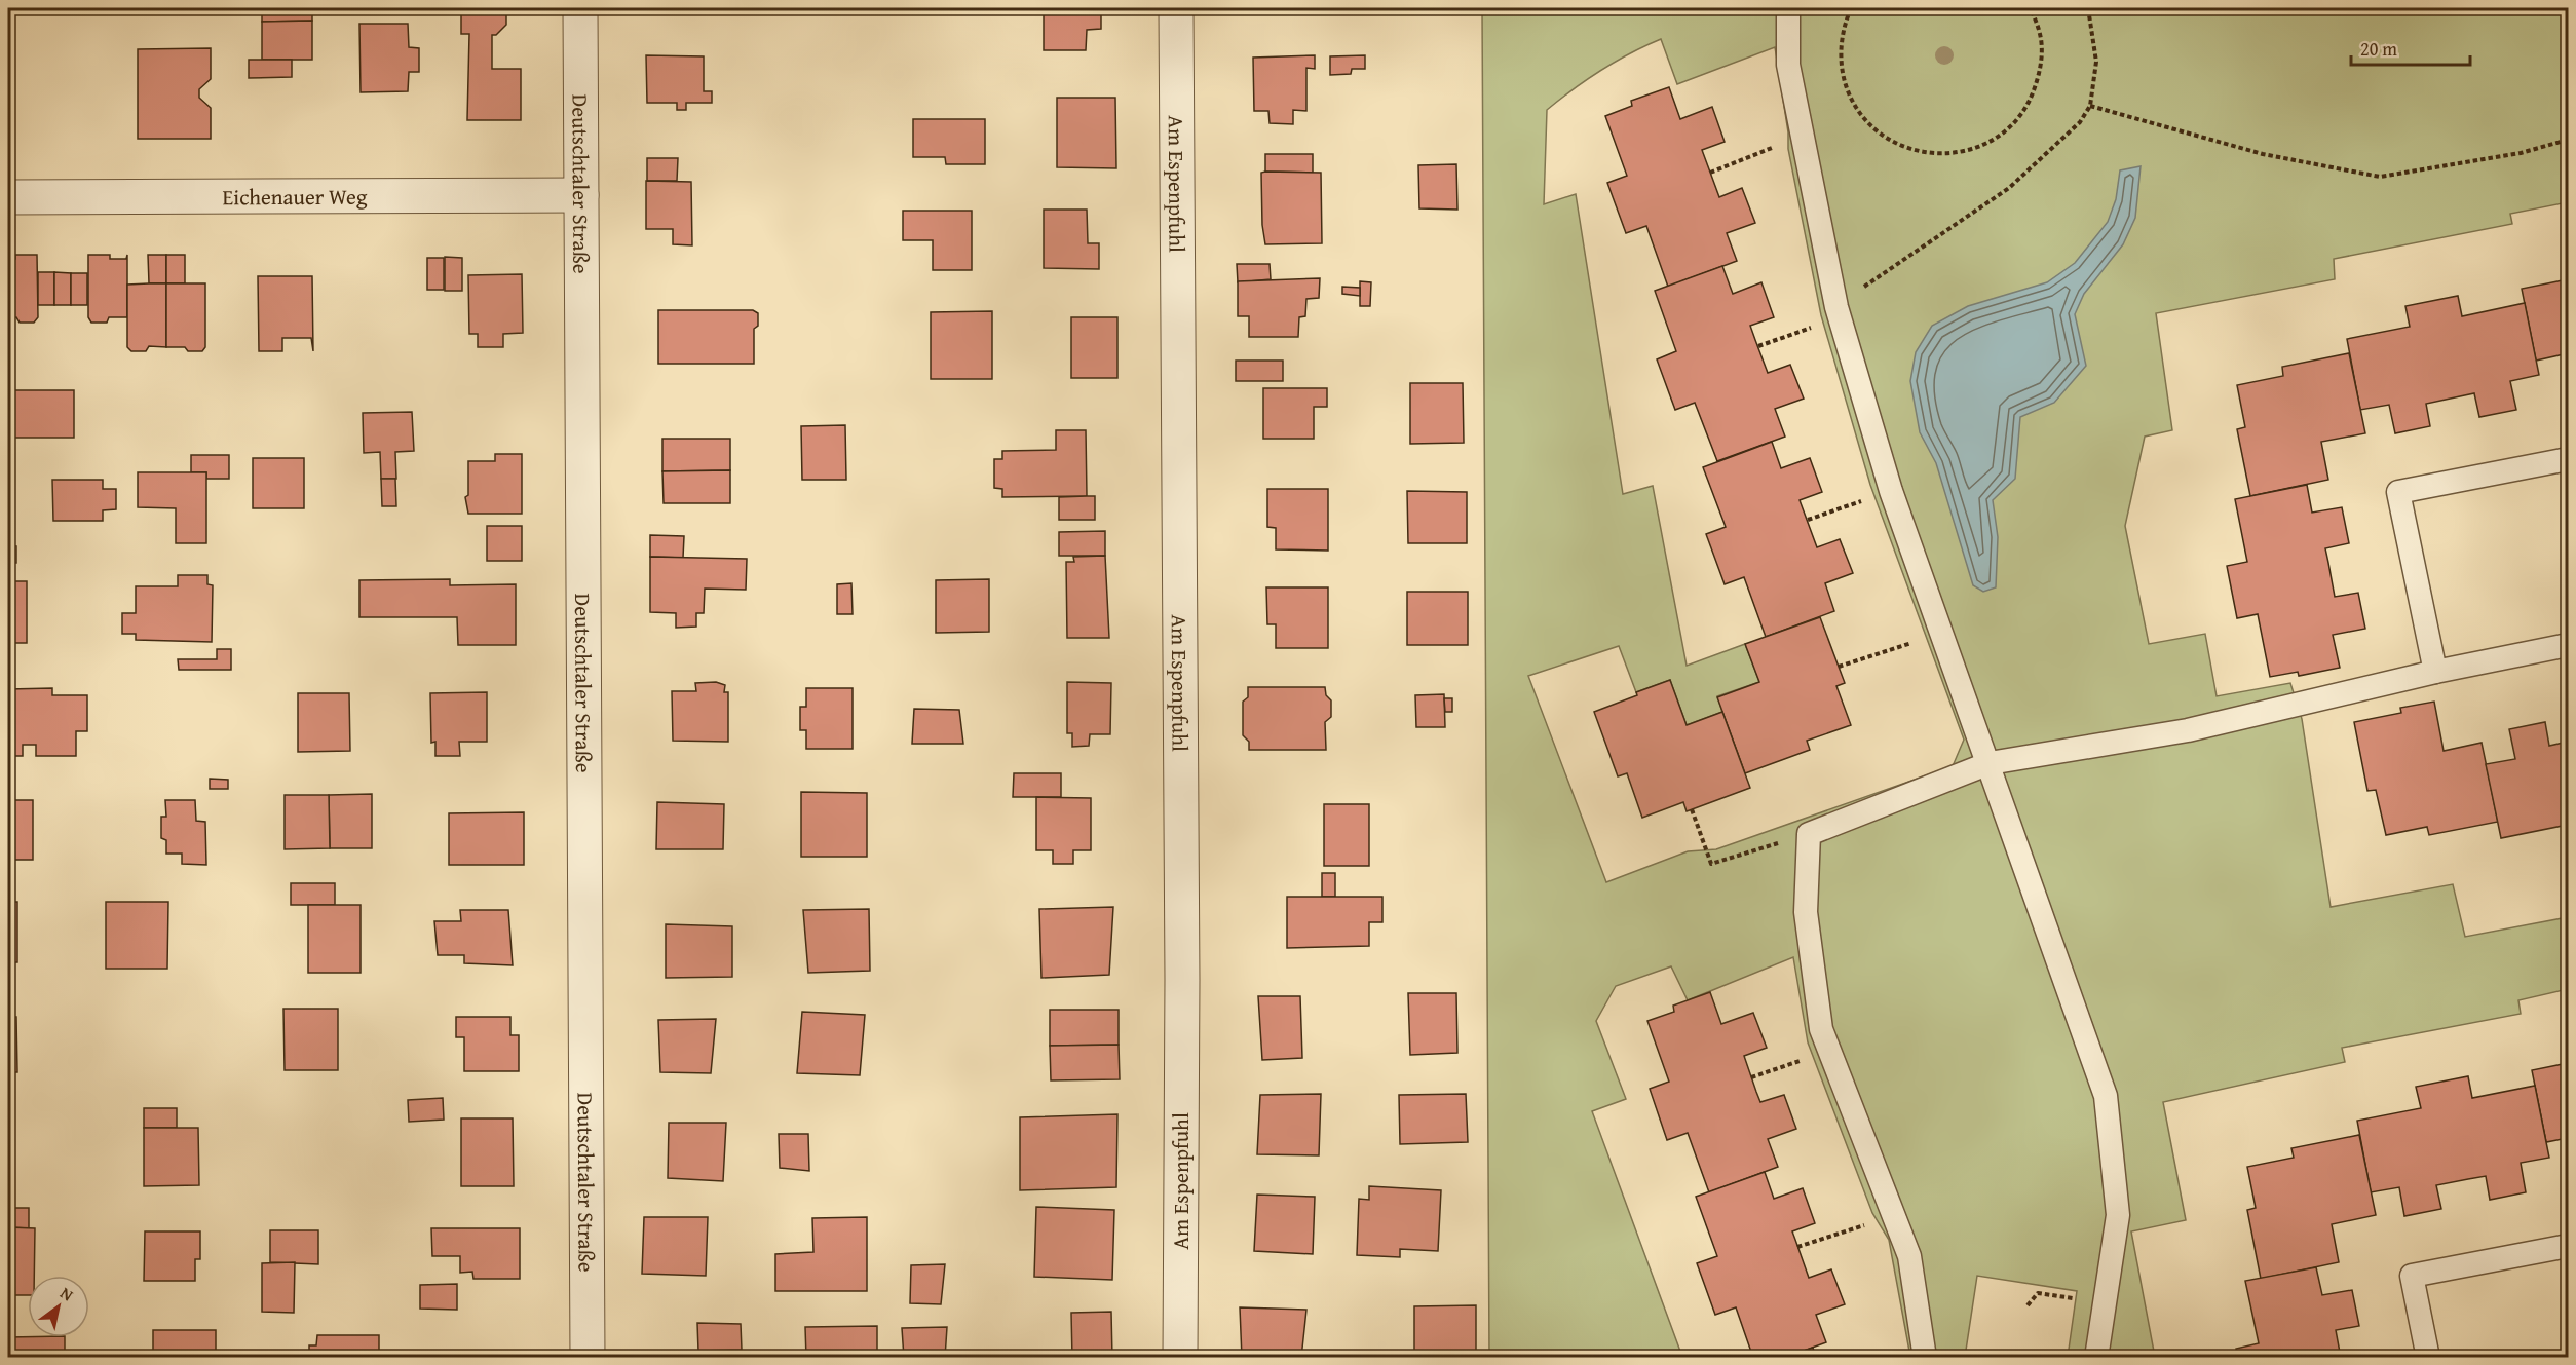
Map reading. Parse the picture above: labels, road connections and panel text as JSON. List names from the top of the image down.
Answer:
{
  "streets": {
    "street": ["Deutschtaler Straße", "Am Espenpfuhl", "Eichenauer Weg"]
  },
  "crossings": [
    ["Deutschtaler Straße", "Eichenauer Weg"]
  ],
  "scale_bar": "20 m",
  "north": "top right"
}
